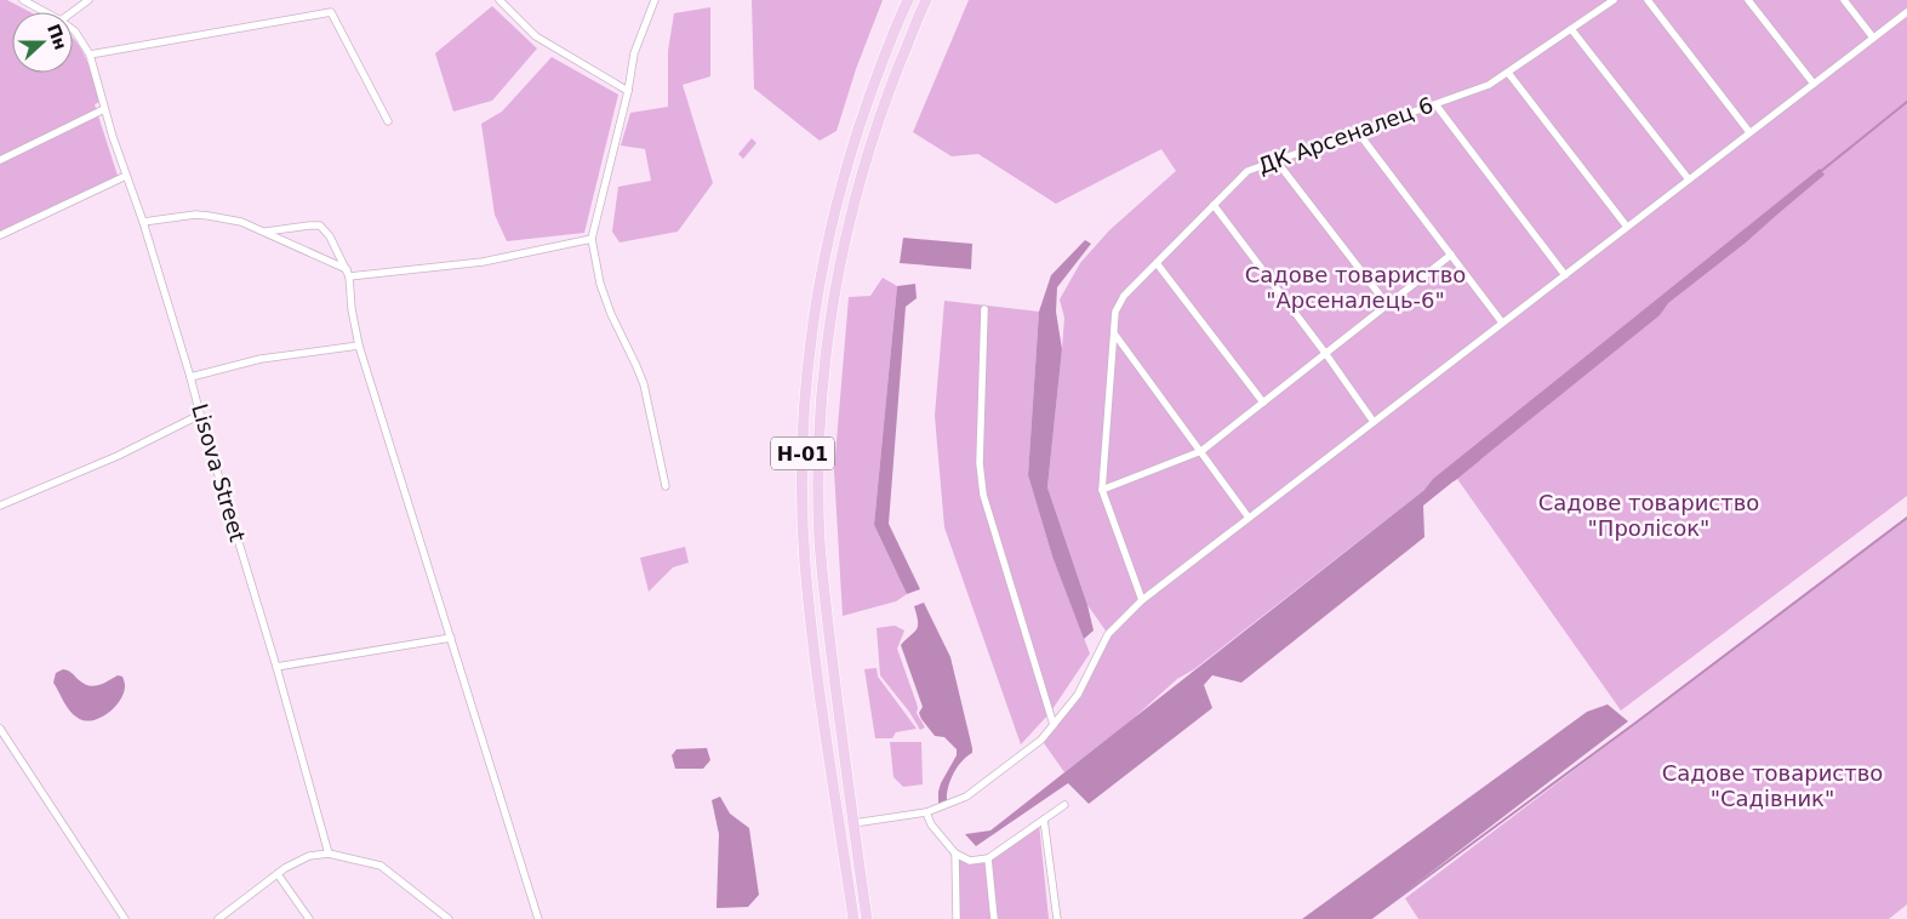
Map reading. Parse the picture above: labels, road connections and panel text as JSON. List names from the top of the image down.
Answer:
{
  "streets": {
    "main road": ["Н-01"],
    "street": ["ДК Арсеналец 6", "Lisova Street"]
  },
  "parks": ["Садове товариство \"Арсеналець-6\"", "Садове товариство \"Пролісок\"", "Садове товариство \"Садівник\""],
  "north": "right"
}
